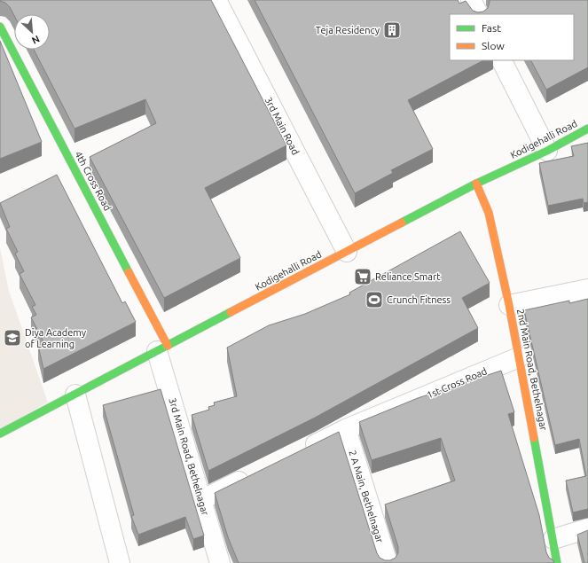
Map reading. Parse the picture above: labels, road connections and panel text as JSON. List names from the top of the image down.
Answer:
{
  "streets": {
    "street": [
      "3rd Main Road",
      "Kodigehalli Road",
      "4th Cross Road",
      "2nd Main Road, Bethelnagar",
      "1st Cross Road",
      "3rd Main Road, Bethelnagar",
      "2 A Main, Bethelnagar"
    ]
  },
  "crossings": [
    ["3rd Main Road", "Kodigehalli Road"],
    ["Kodigehalli Road", "4th Cross Road"],
    ["Kodigehalli Road", "2nd Main Road, Bethelnagar"],
    ["Kodigehalli Road", "3rd Main Road, Bethelnagar"],
    ["4th Cross Road", "3rd Main Road, Bethelnagar"],
    ["2nd Main Road, Bethelnagar", "1st Cross Road"],
    ["1st Cross Road", "2 A Main, Bethelnagar"]
  ],
  "places": {
    "building": ["Teja Residency"],
    "supermarket": ["Reliance Smart"],
    "sports": ["Crunch Fitness"],
    "school or university": ["Diya Academy of Learning"]
  },
  "legend": ["Fast", "Slow"],
  "north": "bottom right"
}
